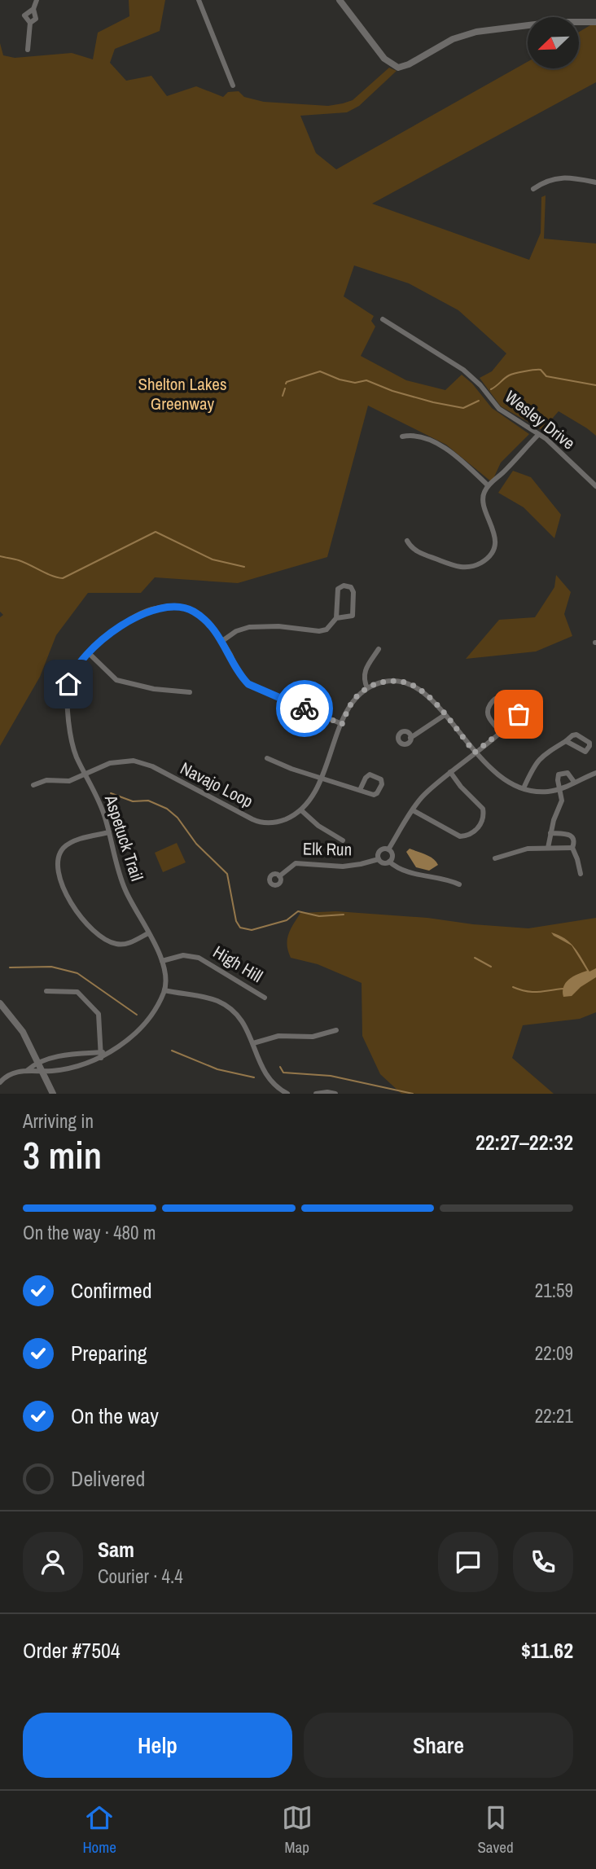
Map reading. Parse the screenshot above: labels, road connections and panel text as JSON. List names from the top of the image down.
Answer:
{
  "streets": {
    "street": [
      "Wesley Drive",
      "Navajo Loop",
      "Aspetuck Trail",
      "Elk Run",
      "High Hill"
    ]
  },
  "crossings": [
    ["Navajo Loop", "Aspetuck Trail"],
    ["Aspetuck Trail", "High Hill"]
  ],
  "parks": ["Shelton Lakes Greenway"],
  "north": "bottom left",
  "page": {
    "heading": ["3 min", "Arriving in", "22:27–22:32"],
    "panel": [
      "Sam",
      "Courier · 4.4",
      "Order #7504",
      "$11.62"
    ],
    "bar": "On the way · 480 m",
    "list": [
      ["Confirmed", "21:59"],
      ["Preparing", "22:09"],
      ["On the way", "22:21"],
      "Delivered"
    ],
    "buttons": ["Help", "Share"],
    "tabs": ["Home", "Map", "Saved"]
  }
}
